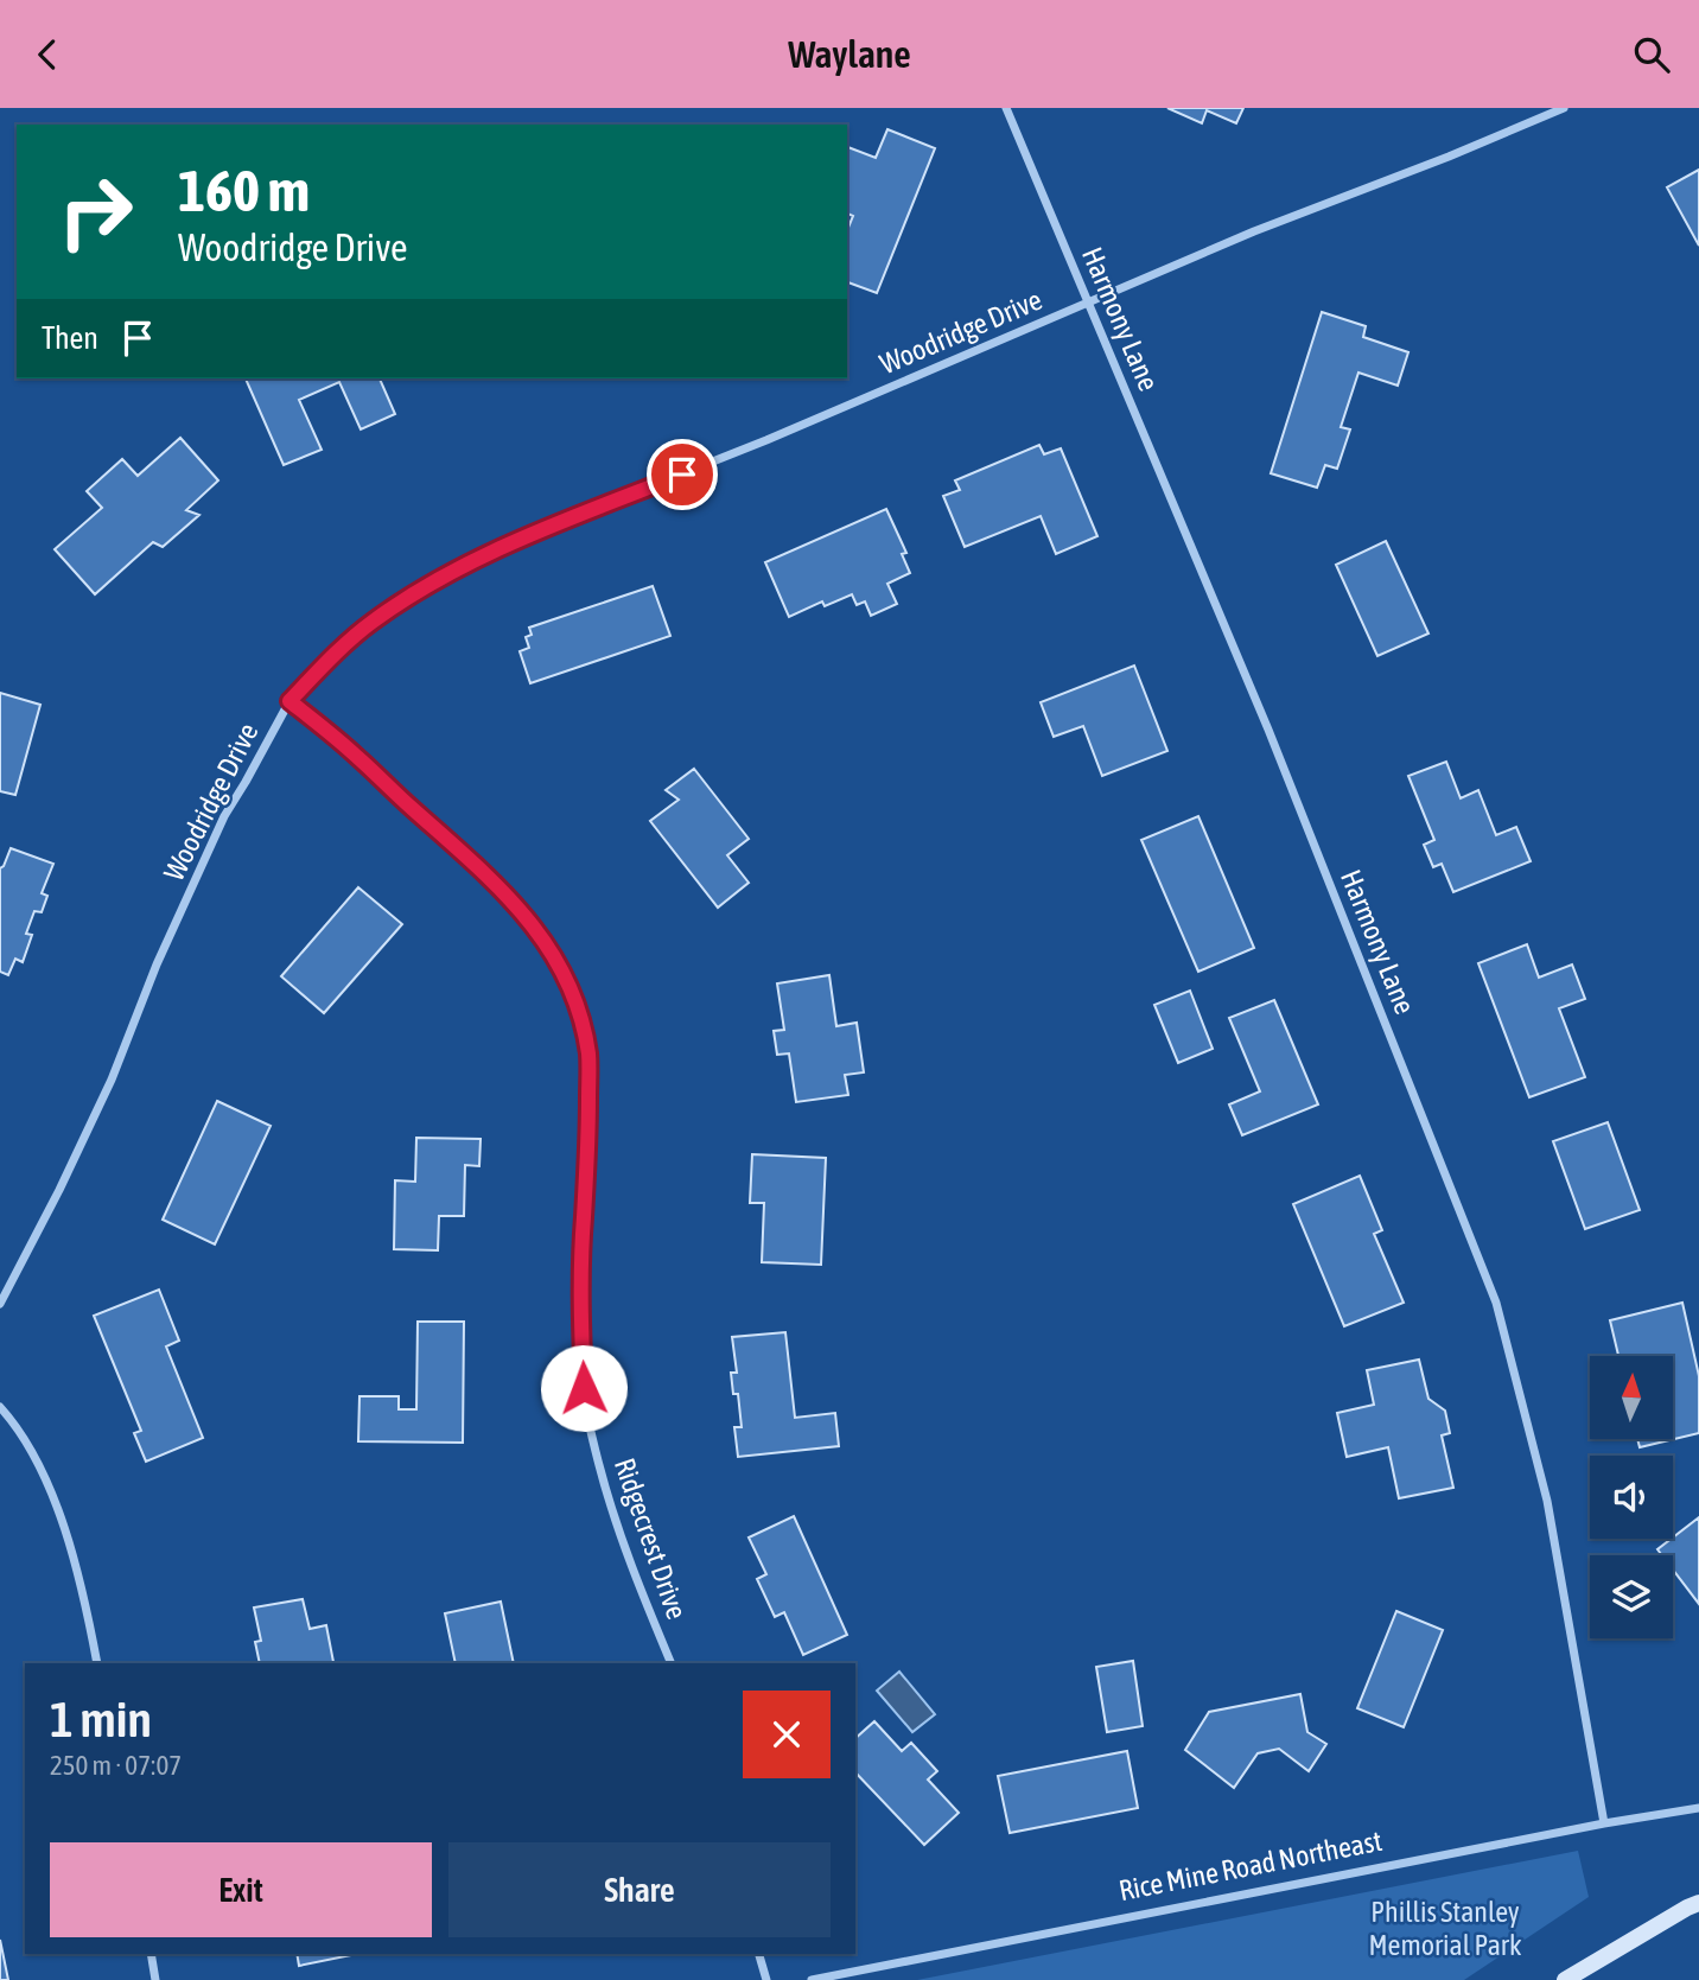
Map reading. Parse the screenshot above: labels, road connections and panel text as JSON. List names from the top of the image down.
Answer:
{
  "streets": {
    "street": [
      "Harmony Lane",
      "Woodridge Drive",
      "Ridgecrest Drive",
      "Rice Mine Road Northeast"
    ]
  },
  "crossings": [
    ["Harmony Lane", "Woodridge Drive"],
    ["Harmony Lane", "Rice Mine Road Northeast"],
    ["Woodridge Drive", "Ridgecrest Drive"]
  ],
  "parks": ["Phillis Stanley Memorial Park"],
  "north": "top",
  "page": {
    "header": "Waylane",
    "turn": ["160 m", "Woodridge Drive"],
    "then": "Then",
    "heading": ["1 min", "250 m · 07:07"],
    "buttons": ["Exit", "Share"]
  }
}
